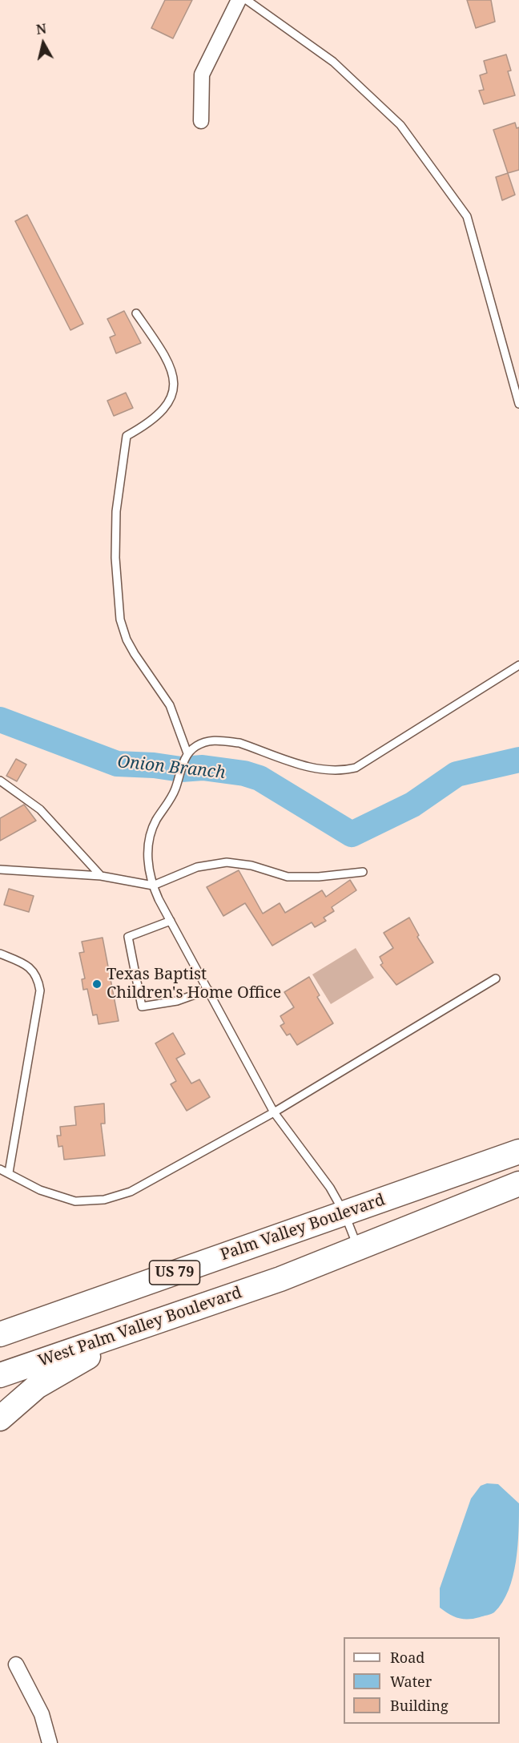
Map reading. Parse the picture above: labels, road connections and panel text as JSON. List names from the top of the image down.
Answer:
{
  "streets": {
    "highway": ["Palm Valley Boulevard", "US 79", "West Palm Valley Boulevard"]
  },
  "crossings": [
    ["US 79", "West Palm Valley Boulevard"]
  ],
  "water": ["Onion Branch"],
  "places": ["Texas Baptist Children's Home Office"],
  "legend": ["Road", "Water", "Building"],
  "north": "top"
}
